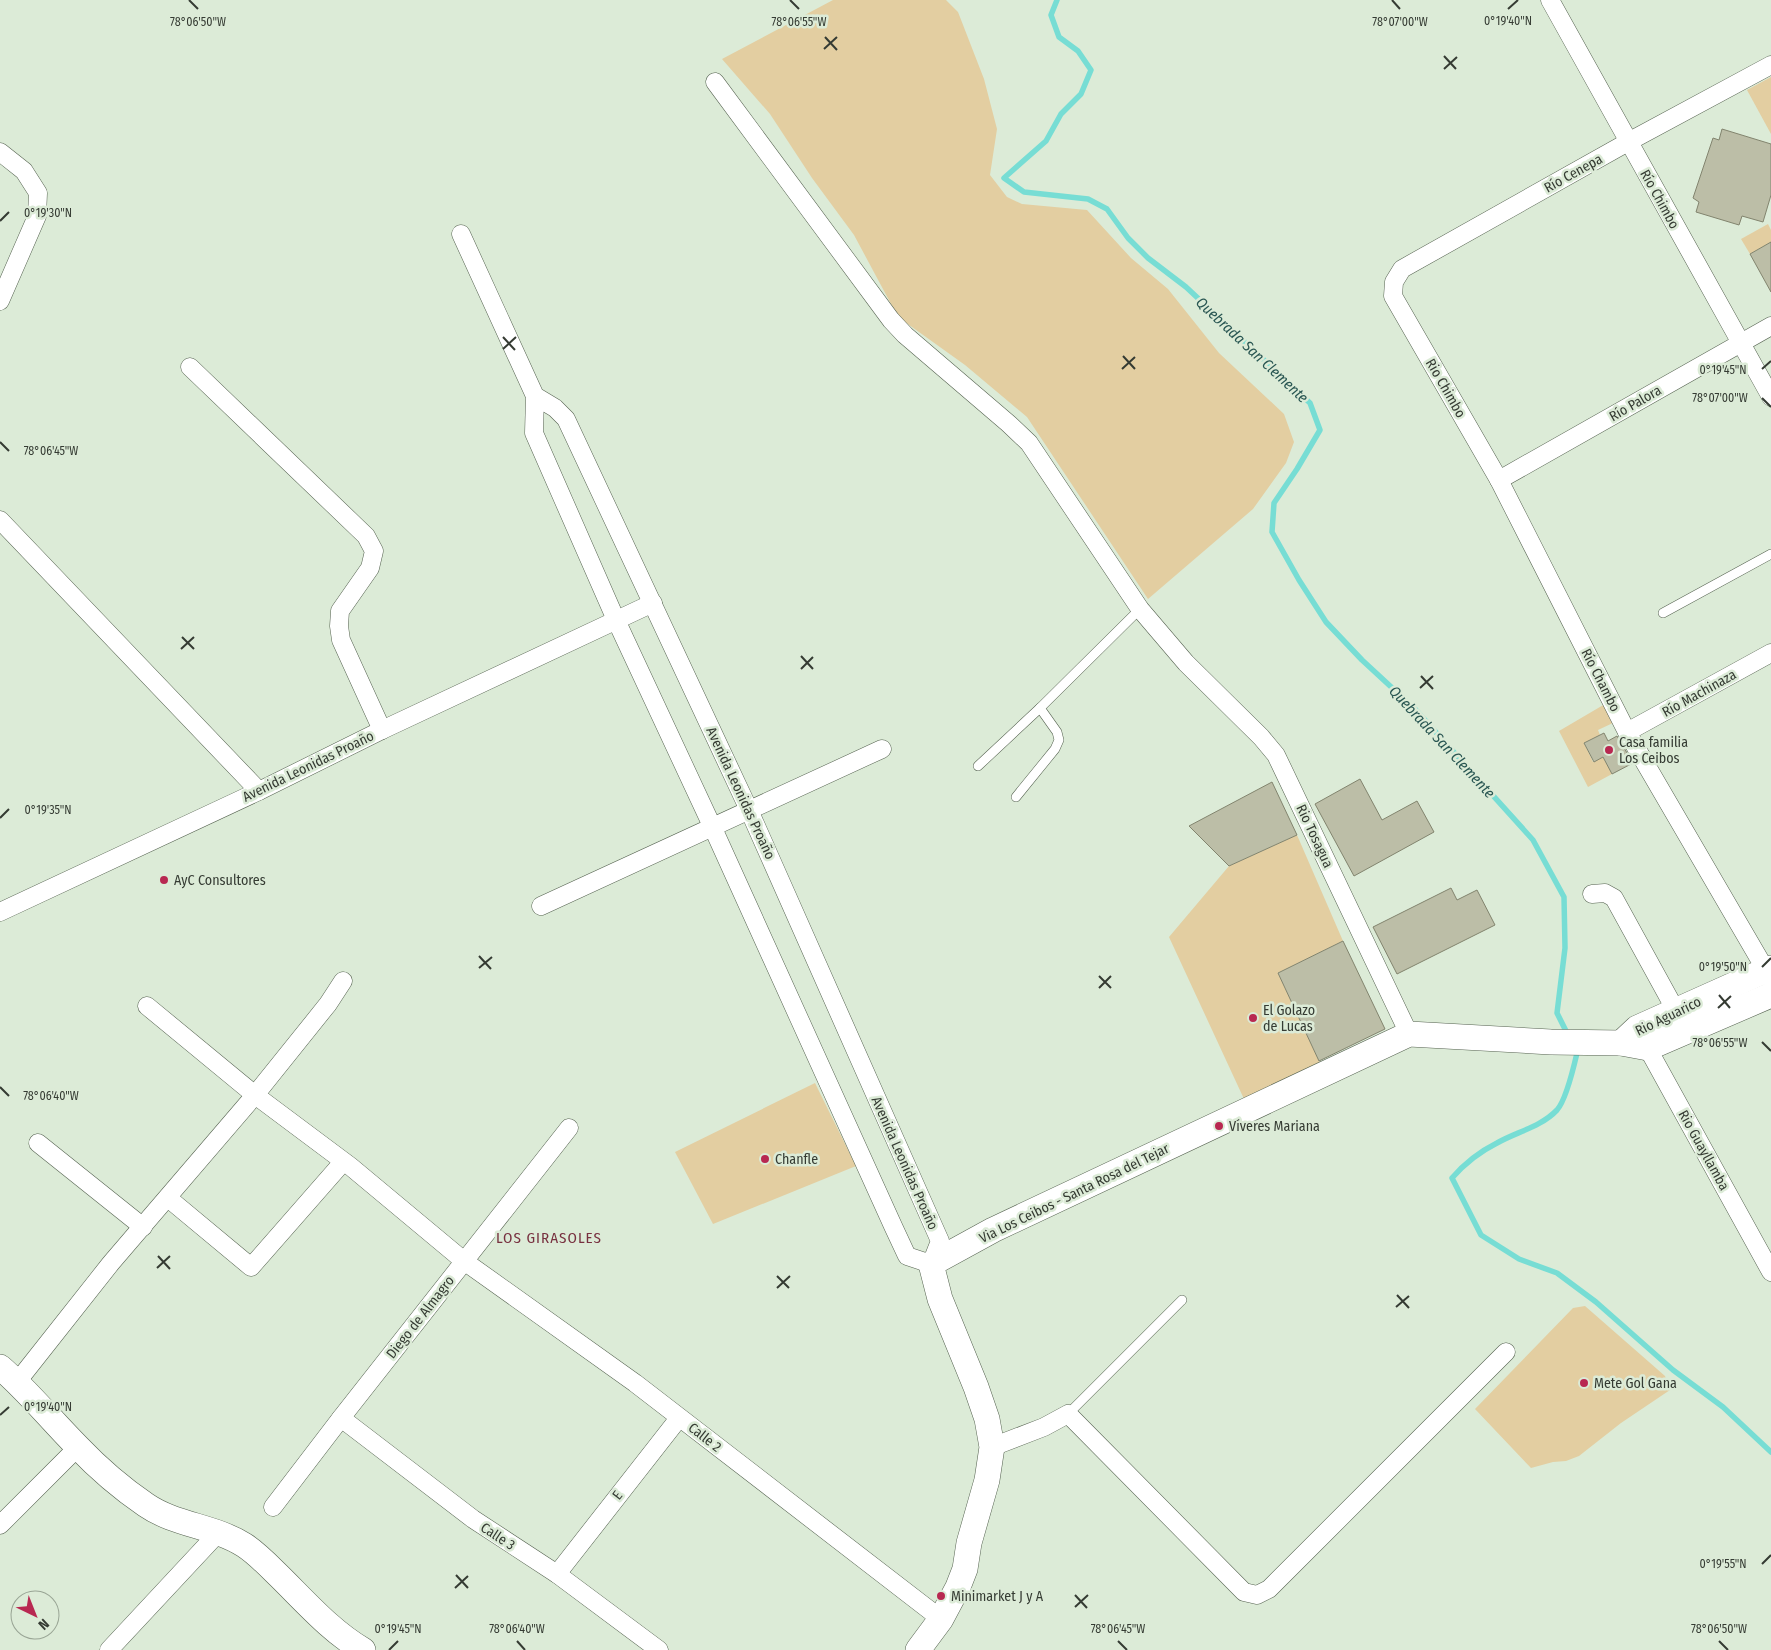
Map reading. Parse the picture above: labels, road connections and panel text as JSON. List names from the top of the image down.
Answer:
{
  "streets": {
    "main road": ["Rio Aguarico", "Via Los Ceibos - Santa Rosa del Tejar"],
    "street": [
      "Río Cenepa",
      "Río Chimbo",
      "Rio Chimbo",
      "Río Palora",
      "Río Chambo",
      "Río Machinaza",
      "Avenida Leonidas Proaño",
      "Rio Tosagua",
      "Rio Guayllamba",
      "Diego de Almagro",
      "Calle 2",
      "E",
      "Calle 3"
    ]
  },
  "crossings": [
    ["Río Cenepa", "Río Chimbo"],
    ["Río Cenepa", "Rio Chimbo"],
    ["Río Chimbo", "Río Palora"],
    ["Rio Chimbo", "Río Palora"],
    ["Rio Chimbo", "Río Chambo"],
    ["Río Palora", "Río Chambo"],
    ["Río Chambo", "Río Machinaza"],
    ["Río Chambo", "Rio Aguarico"],
    ["Avenida Leonidas Proaño", "Via Los Ceibos - Santa Rosa del Tejar"],
    ["Rio Tosagua", "Via Los Ceibos - Santa Rosa del Tejar"],
    ["Rio Aguarico", "Rio Guayllamba"],
    ["Rio Aguarico", "Via Los Ceibos - Santa Rosa del Tejar"],
    ["Rio Guayllamba", "Via Los Ceibos - Santa Rosa del Tejar"],
    ["Diego de Almagro", "Calle 2"],
    ["Diego de Almagro", "Calle 3"],
    ["Calle 2", "E"],
    ["E", "Calle 3"]
  ],
  "districts": ["LOS GIRASOLES"],
  "water": ["Quebrada San Clemente"],
  "places": [
    "Casa familia Los Ceibos",
    "AyC Consultores",
    "El Golazo de Lucas",
    "Víveres Mariana",
    "Chanfle",
    "Mete Gol Gana",
    "Minimarket J y A"
  ],
  "north": "bottom right",
  "coordinates": [
    "0°19'40\"N",
    "78°06'50\"W",
    "78°06'55\"W",
    "78°07'00\"W",
    "0°19'30\"N",
    "0°19'45\"N",
    "78°06'45\"W",
    "0°19'35\"N",
    "0°19'50\"N",
    "78°06'40\"W",
    "0°19'55\"N"
  ]
}
